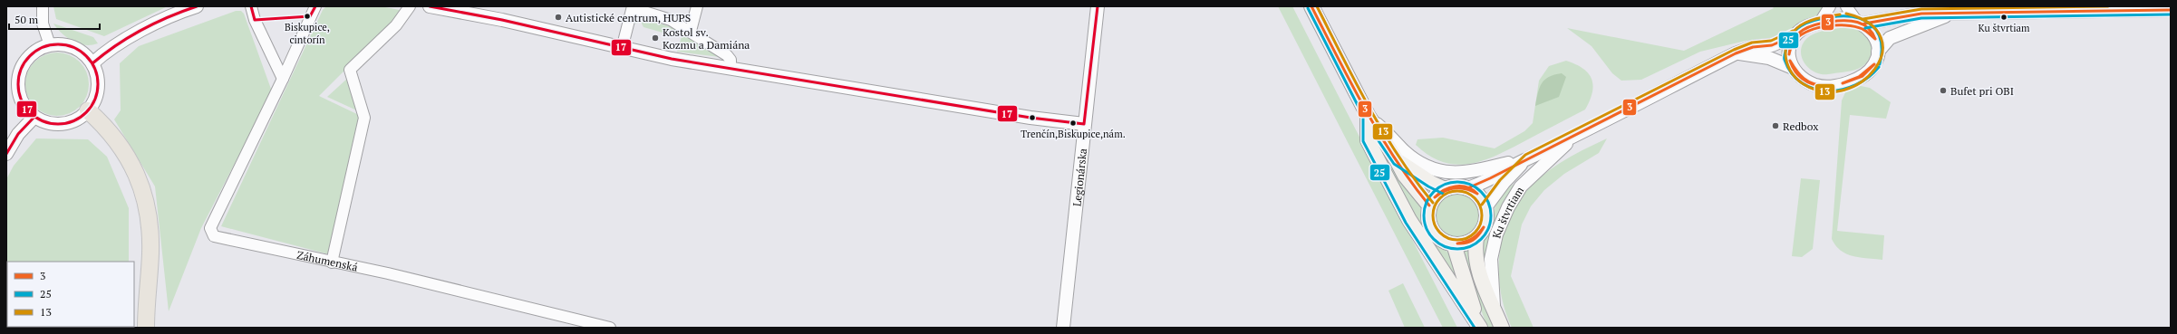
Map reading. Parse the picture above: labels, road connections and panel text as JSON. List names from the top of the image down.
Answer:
{
  "streets": {
    "street": ["Legionárska", "Ku štvrtiam", "Záhumenská"]
  },
  "places": [
    "Biskupice, cintorín",
    "Autistické centrum, HUPS",
    "Ku štvrtiam",
    "Kostol sv. Kozmu a Damiána",
    "Bufet pri OBI",
    "Trenčín,Biskupice,nám.",
    "Redbox"
  ],
  "lines": [
    "transit line 3",
    "transit line 13",
    "transit line 17",
    "transit line 25"
  ],
  "legend": ["3", "25", "13"],
  "scale_bar": "50 m"
}
